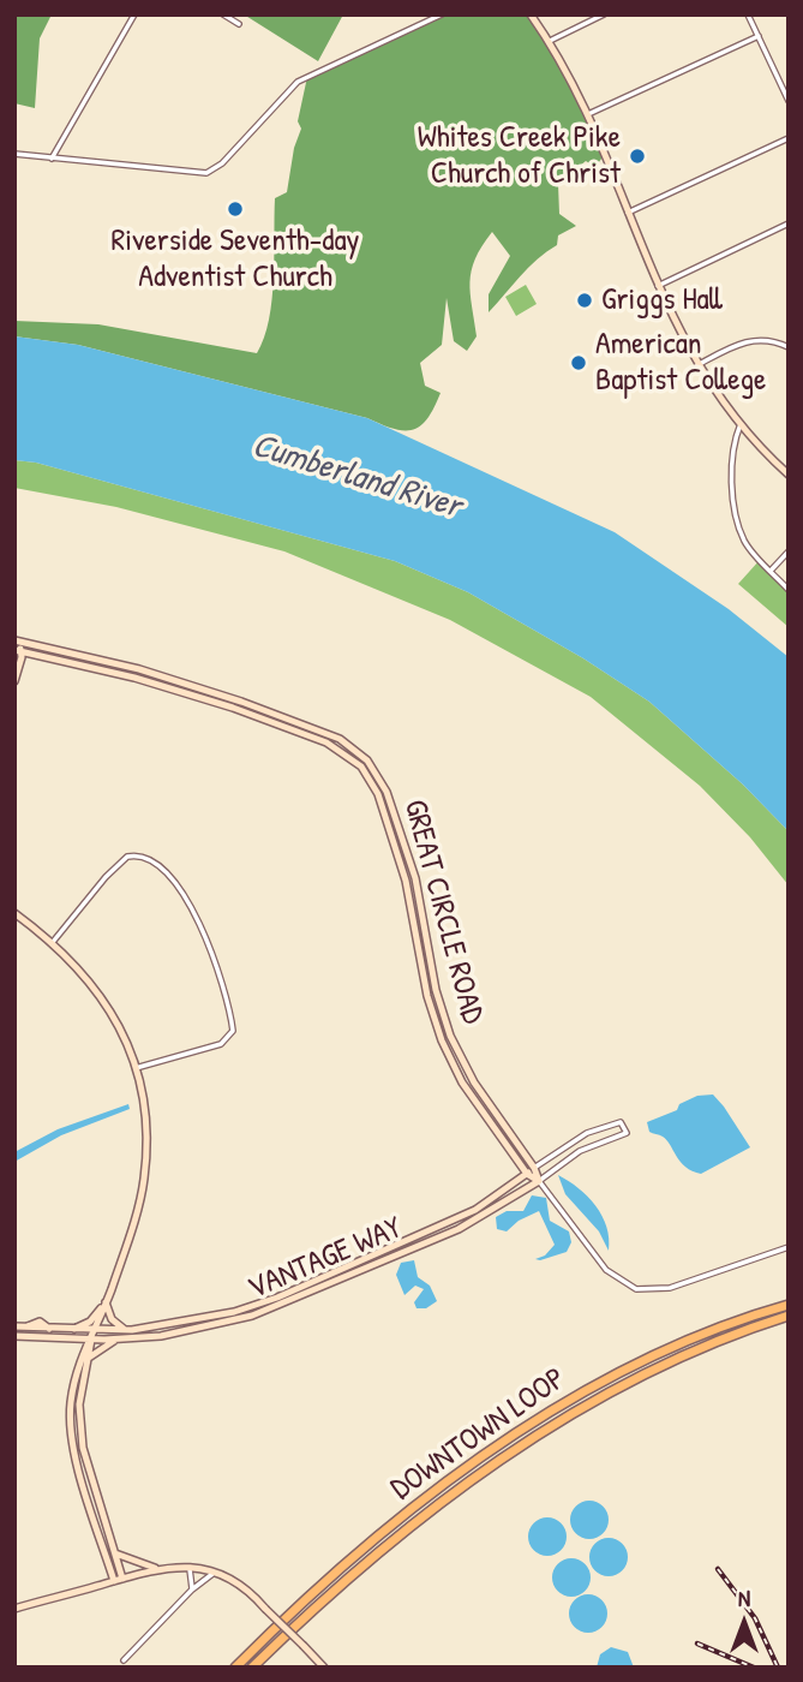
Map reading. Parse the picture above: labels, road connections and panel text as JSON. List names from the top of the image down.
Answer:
{
  "streets": {
    "highway": ["DOWNTOWN LOOP"],
    "street": ["GREAT CIRCLE ROAD", "VANTAGE WAY"]
  },
  "crossings": [
    ["GREAT CIRCLE ROAD", "VANTAGE WAY"]
  ],
  "water": ["Cumberland River"],
  "places": [
    "Whites Creek Pike Church of Christ",
    "Riverside Seventh-day Adventist Church",
    "Griggs Hall",
    "American Baptist College"
  ],
  "north": "top"
}
